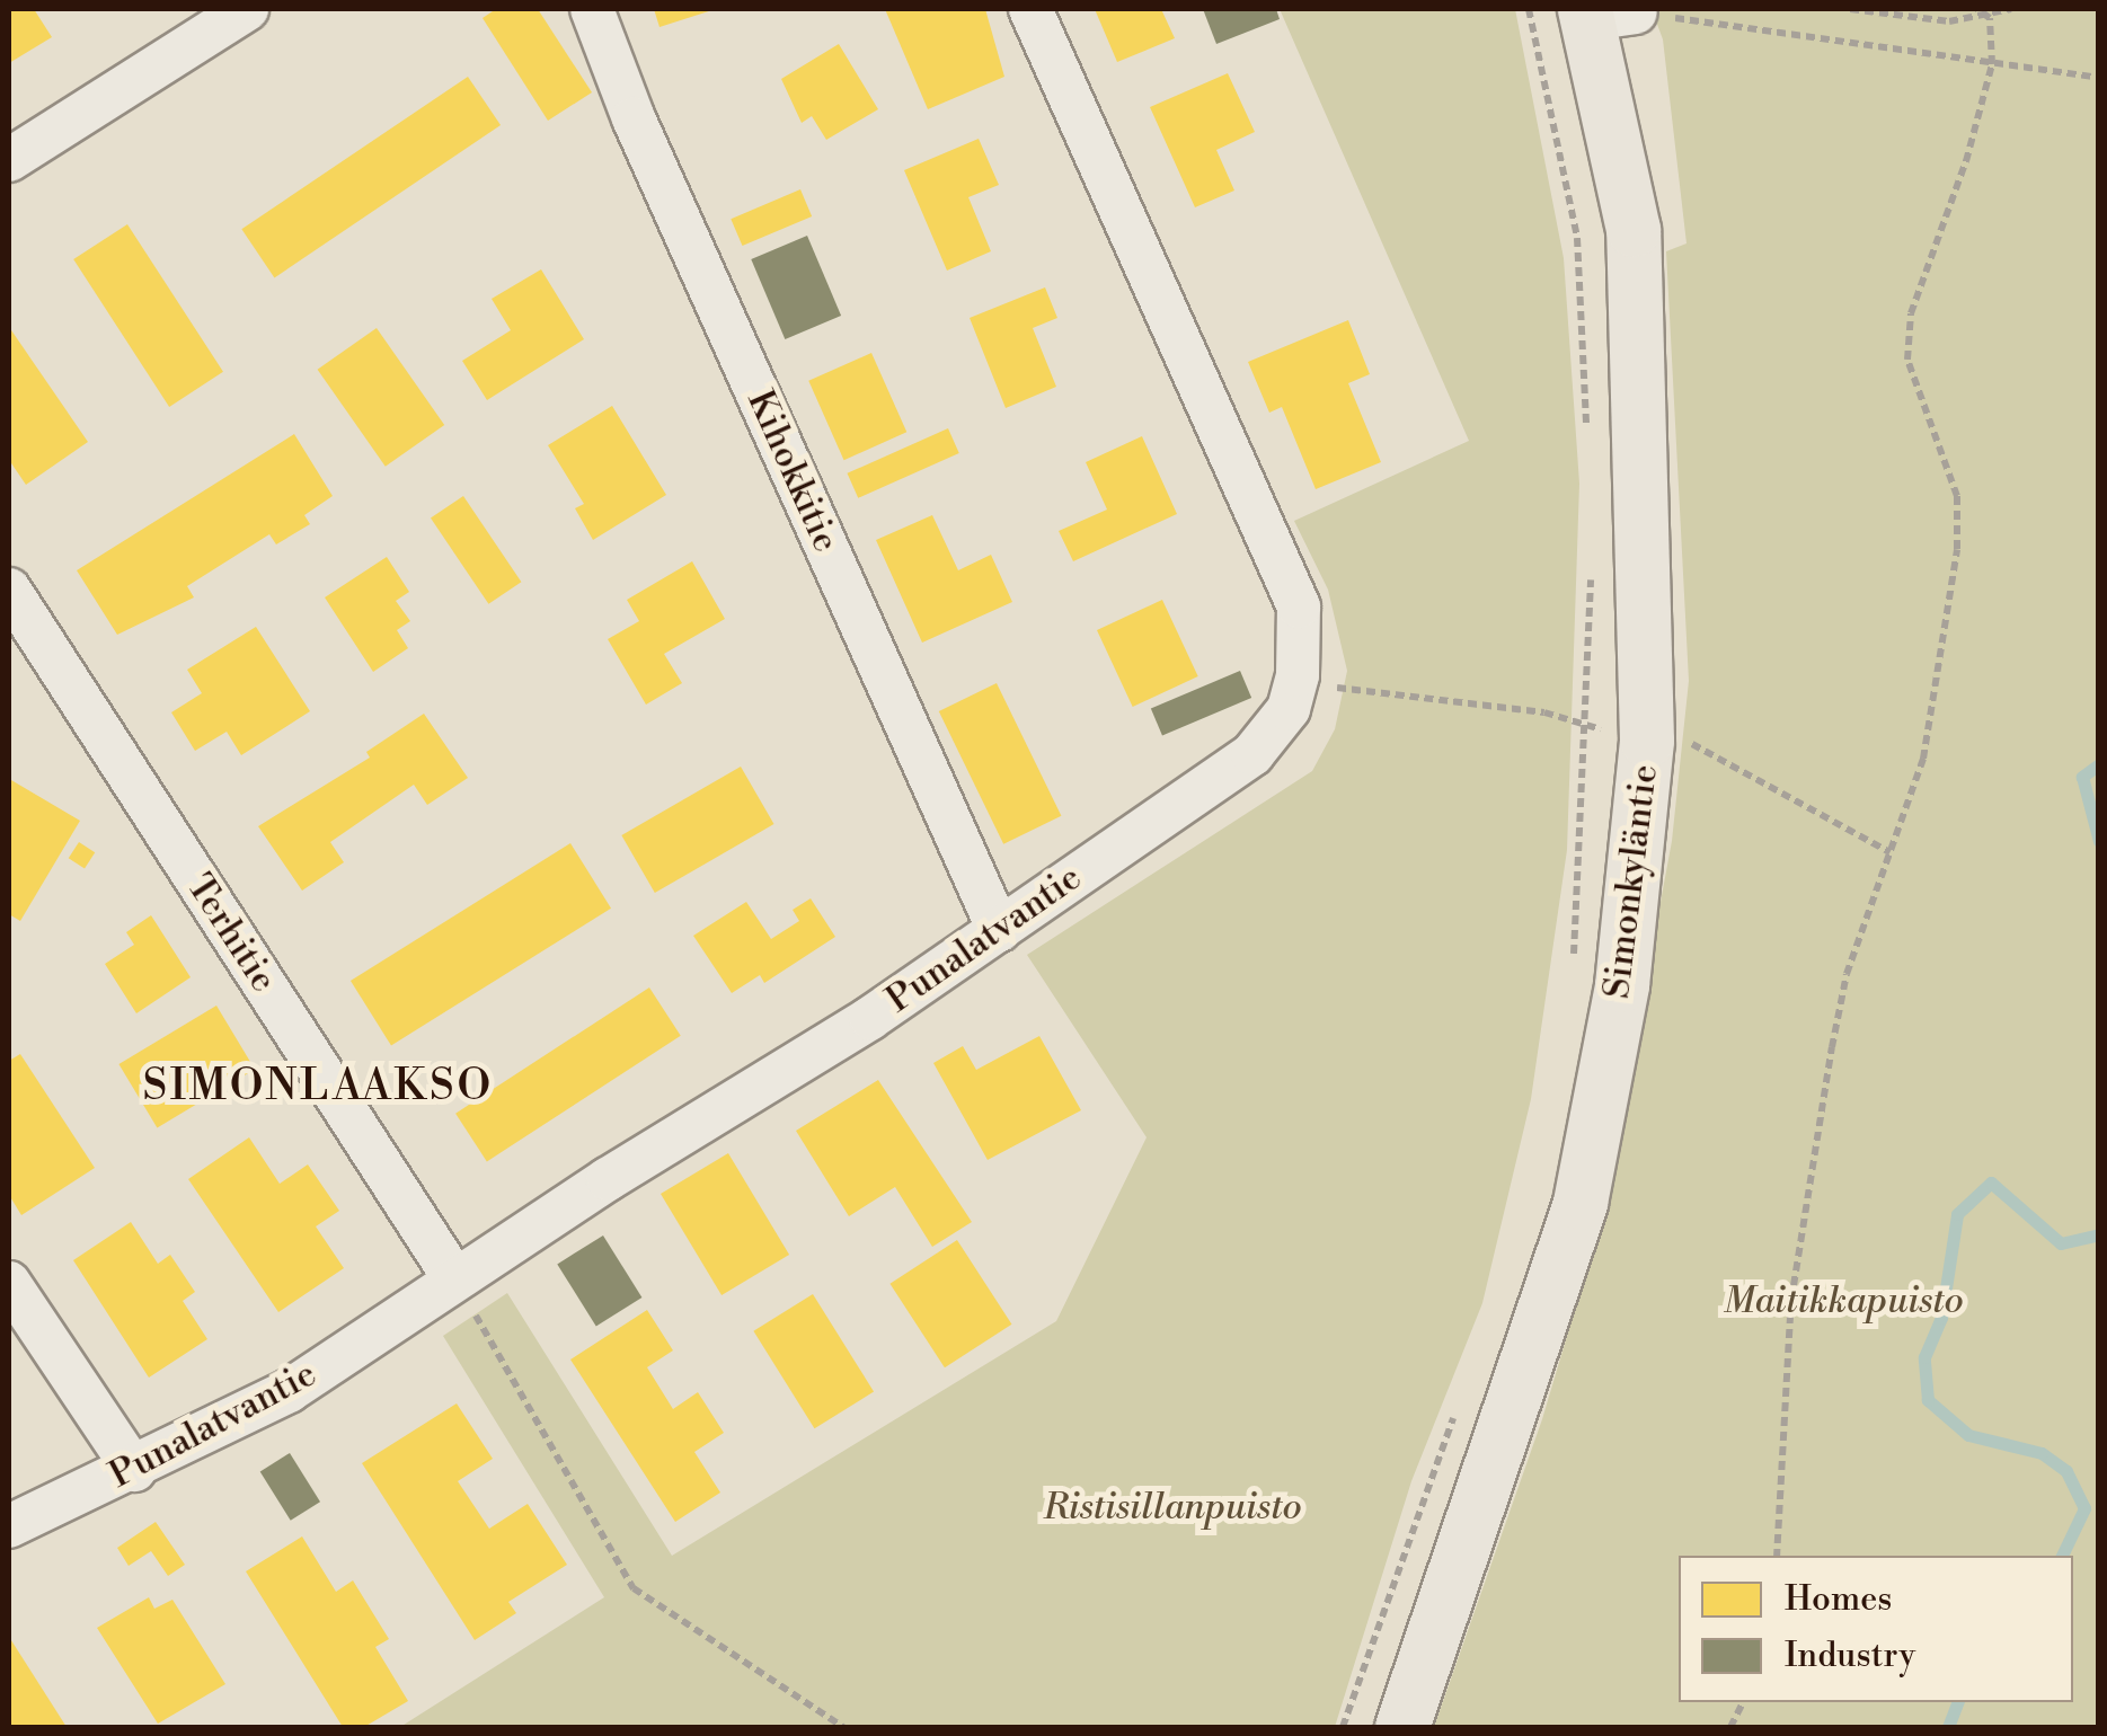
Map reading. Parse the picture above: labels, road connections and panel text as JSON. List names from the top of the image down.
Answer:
{
  "streets": {
    "main road": ["Simonkyläntie"],
    "street": ["Kihokkitie", "Terhitie", "Punalatvantie"]
  },
  "crossings": [
    ["Kihokkitie", "Punalatvantie"],
    ["Terhitie", "Punalatvantie"]
  ],
  "districts": ["SIMONLAAKSO"],
  "parks": ["Maitikkapuisto", "Ristisillanpuisto"],
  "legend": ["Homes", "Industry"]
}
